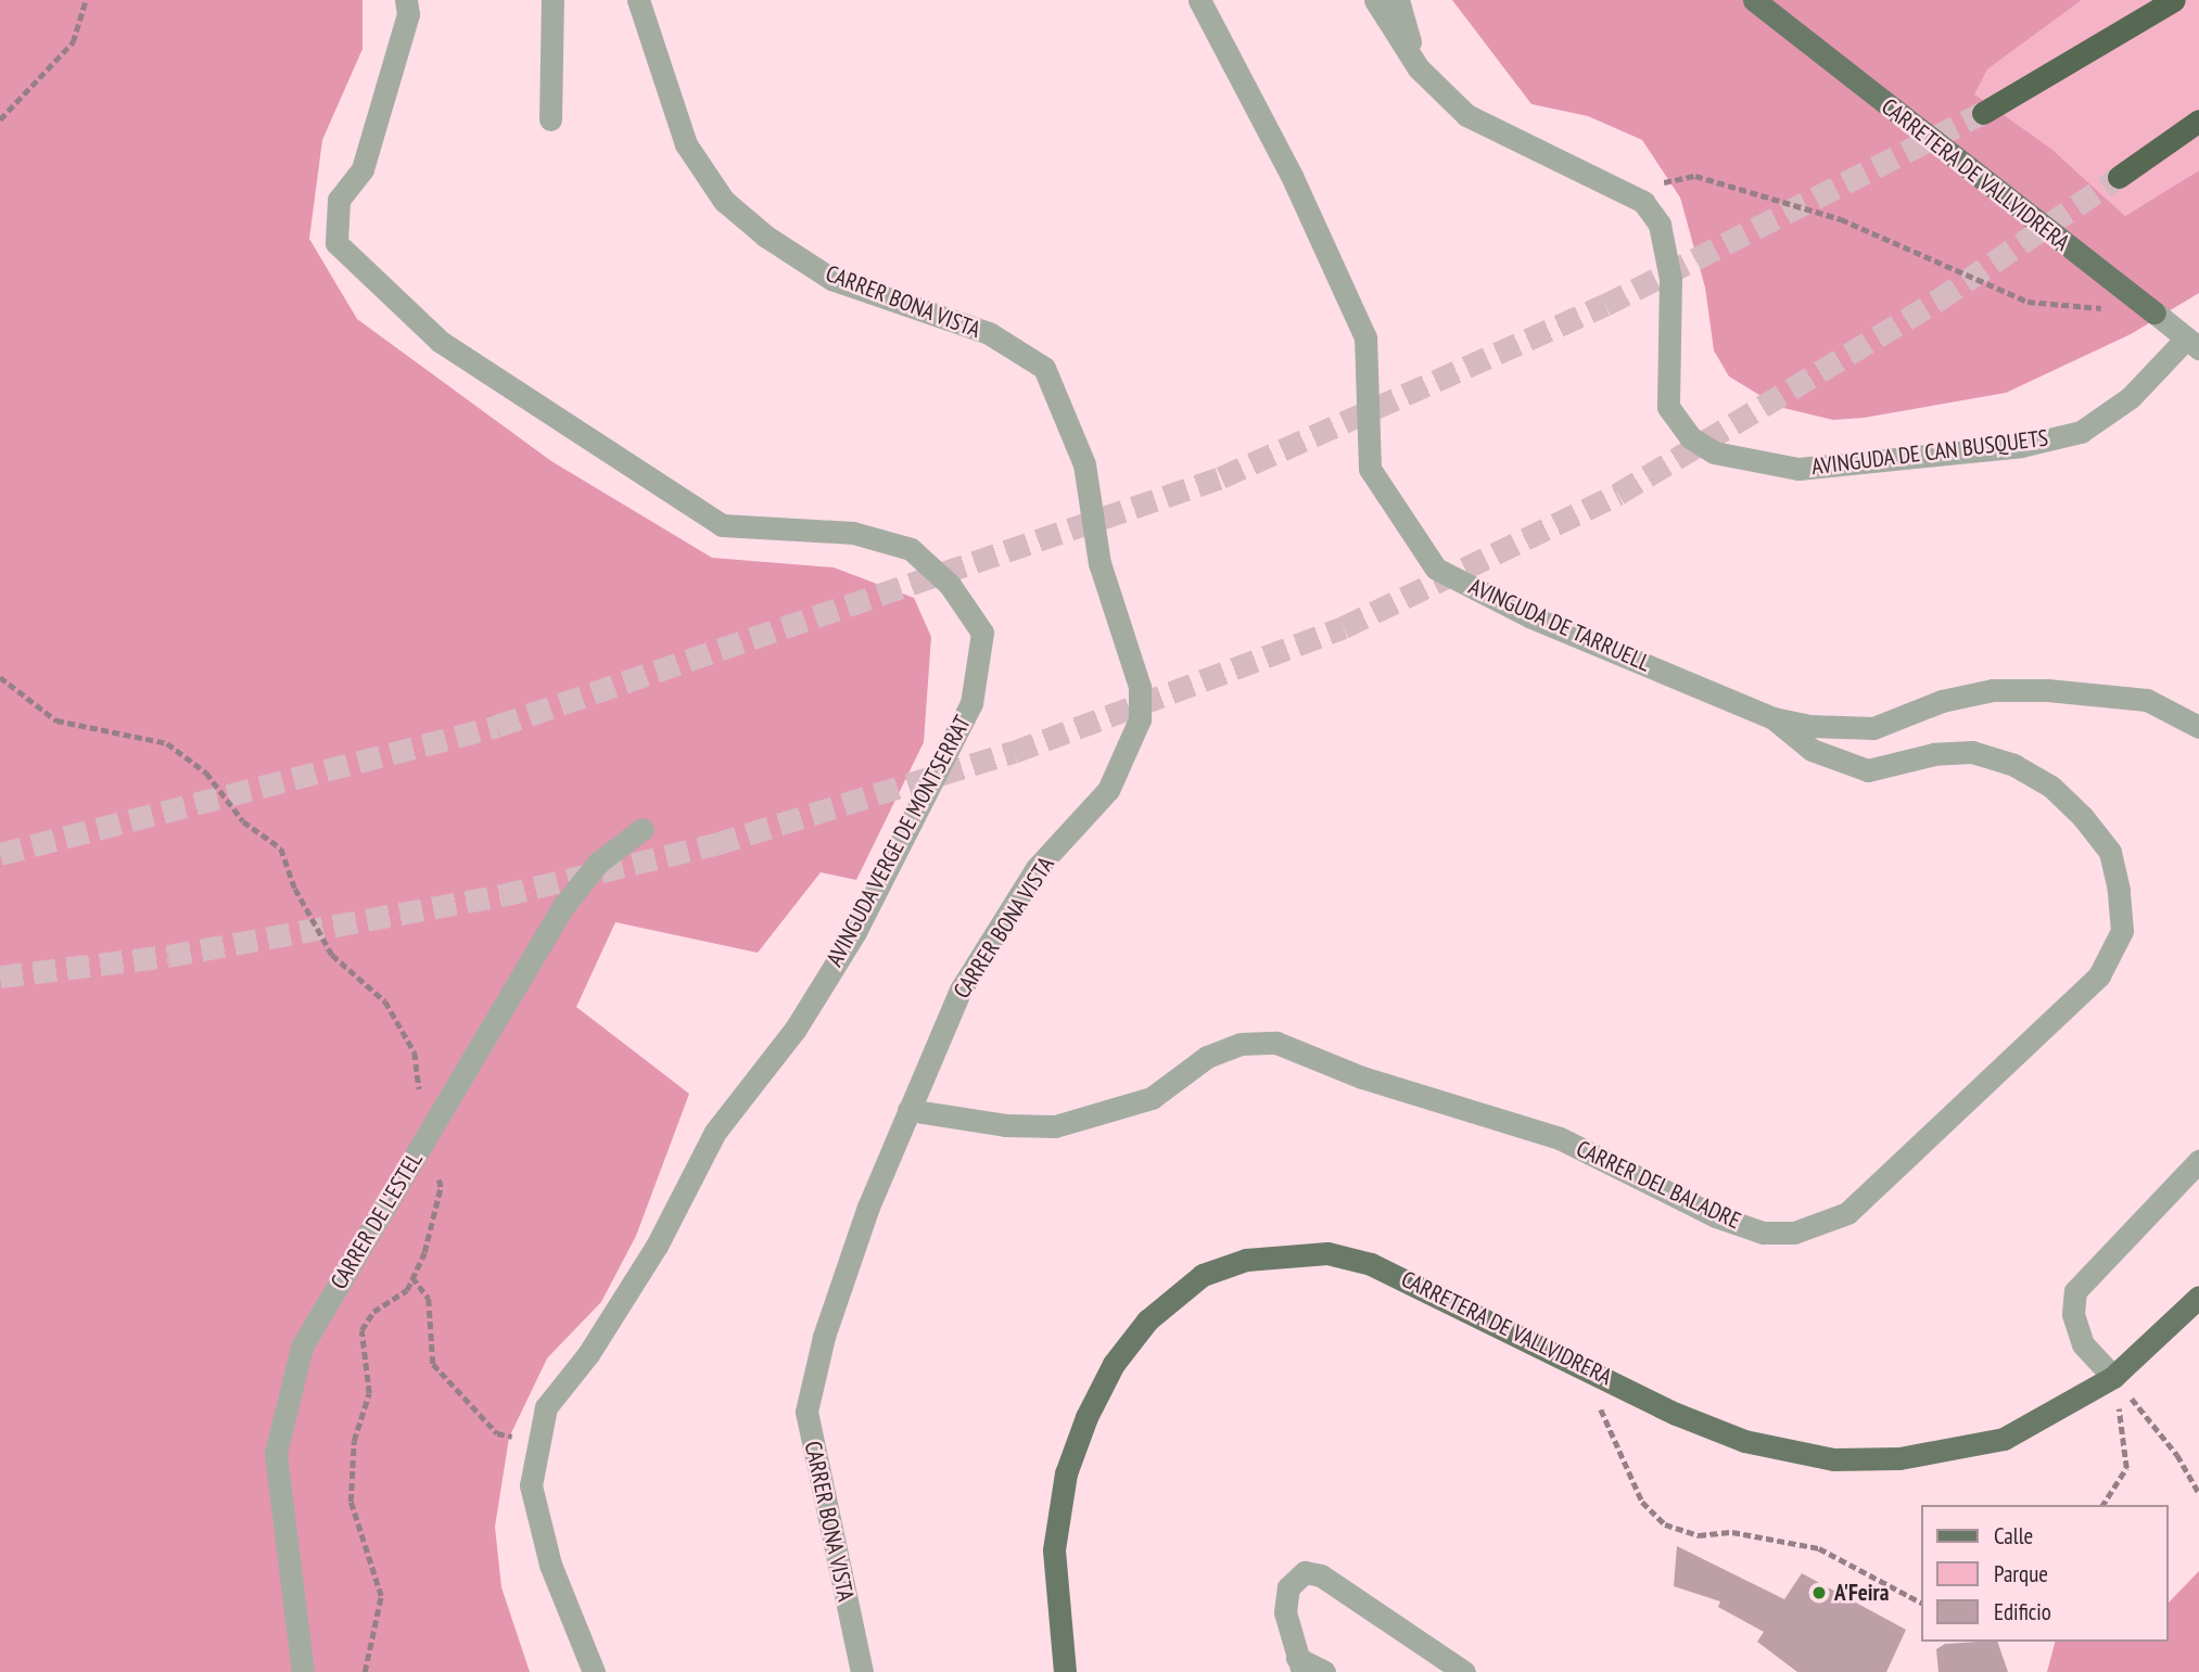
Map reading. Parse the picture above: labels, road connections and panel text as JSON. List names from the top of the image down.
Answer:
{
  "streets": {
    "main road": ["CARRETERA DE VALLVIDRERA"],
    "street": [
      "CARRER BONA VISTA",
      "AVINGUDA DE CAN BUSQUETS",
      "AVINGUDA DE TARRUELL",
      "AVINGUDA VERGE DE MONTSERRAT",
      "CARRER DEL BALADRE",
      "CARRER DE L'ESTEL"
    ]
  },
  "crossings": [
    ["CARRETERA DE VALLVIDRERA", "AVINGUDA DE CAN BUSQUETS"],
    ["CARRER BONA VISTA", "CARRER DEL BALADRE"],
    ["AVINGUDA DE TARRUELL", "CARRER DEL BALADRE"]
  ],
  "places": ["A'Feira"],
  "legend": ["Calle", "Parque", "Edificio"]
}
